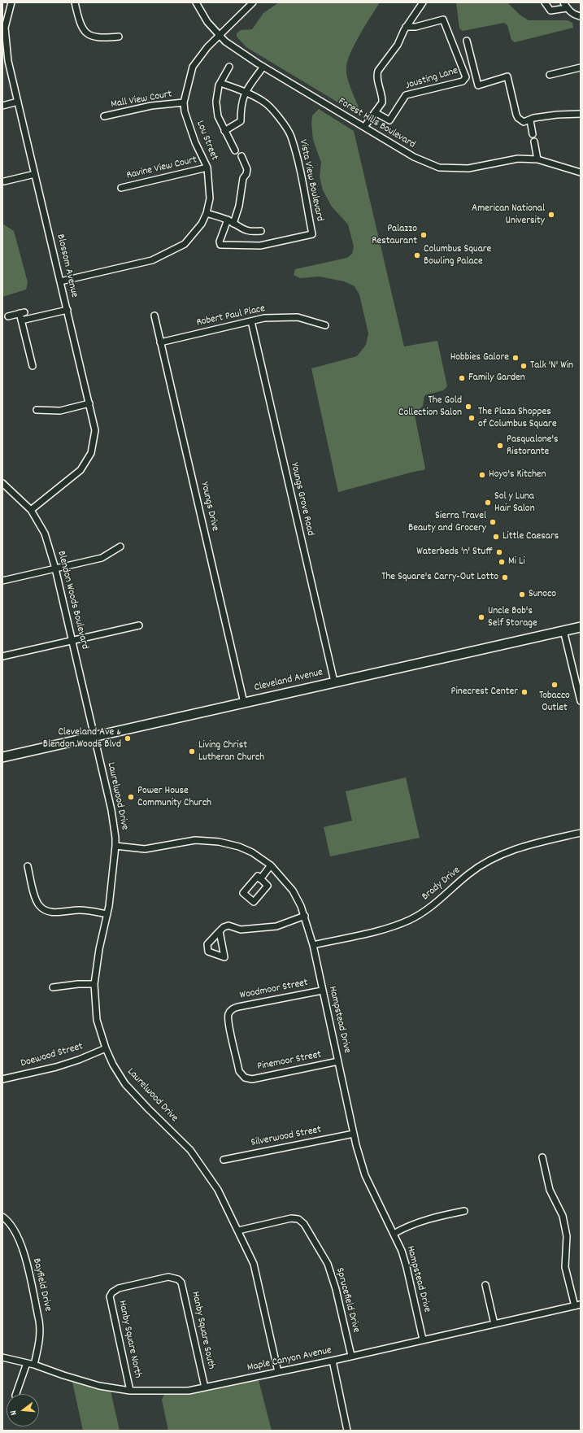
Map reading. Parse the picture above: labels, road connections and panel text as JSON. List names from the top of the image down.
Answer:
{
  "streets": {
    "main road": ["Cleveland Avenue"],
    "street": [
      "Jousting Lane",
      "Mall View Court",
      "Forest Hills Boulevard",
      "Lou Street",
      "Ravine View Court",
      "Vista View Boulevard",
      "Blossom Avenue",
      "Robert Paul Place",
      "Youngs Grove Road",
      "Youngs Drive",
      "Blendon Woods Boulevard",
      "Laurelwood Drive",
      "Brady Drive",
      "Woodmoor Street",
      "Hampstead Drive",
      "Doewood Street",
      "Pinemoor Street",
      "Silverwood Street",
      "Bayfield Drive",
      "Sprucefield Drive",
      "Hanby Square South",
      "Hanby Square North",
      "Maple Canyon Avenue"
    ]
  },
  "crossings": [
    ["Mall View Court", "Lou Street"],
    ["Forest Hills Boulevard", "Lou Street"],
    ["Lou Street", "Ravine View Court"],
    ["Lou Street", "Blossom Avenue"],
    ["Blossom Avenue", "Blendon Woods Boulevard"],
    ["Robert Paul Place", "Youngs Grove Road"],
    ["Robert Paul Place", "Youngs Drive"],
    ["Youngs Grove Road", "Cleveland Avenue"],
    ["Youngs Drive", "Cleveland Avenue"],
    ["Blendon Woods Boulevard", "Cleveland Avenue"],
    ["Blendon Woods Boulevard", "Laurelwood Drive"],
    ["Cleveland Avenue", "Laurelwood Drive"],
    ["Laurelwood Drive", "Hampstead Drive"],
    ["Laurelwood Drive", "Doewood Street"],
    ["Laurelwood Drive", "Sprucefield Drive"],
    ["Laurelwood Drive", "Maple Canyon Avenue"],
    ["Brady Drive", "Hampstead Drive"],
    ["Woodmoor Street", "Hampstead Drive"],
    ["Woodmoor Street", "Pinemoor Street"],
    ["Hampstead Drive", "Pinemoor Street"],
    ["Hampstead Drive", "Silverwood Street"],
    ["Hampstead Drive", "Maple Canyon Avenue"],
    ["Bayfield Drive", "Maple Canyon Avenue"],
    ["Sprucefield Drive", "Maple Canyon Avenue"],
    ["Hanby Square South", "Hanby Square North"],
    ["Hanby Square South", "Maple Canyon Avenue"],
    ["Hanby Square North", "Maple Canyon Avenue"]
  ],
  "places": [
    "American National University",
    "Palazzo Restaurant",
    "Columbus Square Bowling Palace",
    "Hobbies Galore",
    "Talk 'N' Win",
    "Family Garden",
    "The Gold Collection Salon",
    "The Plaza Shoppes of Columbus Square",
    "Pasqualone's Ristorante",
    "Hoyo's Kitchen",
    "Sol y Luna Hair Salon",
    "Sierra Travel Beauty and Grocery",
    "Little Caesars",
    "Waterbeds 'n' Stuff",
    "Mi Li",
    "The Square's Carry-Out Lotto",
    "Sunoco",
    "Uncle Bob's Self Storage",
    "Tobacco Outlet",
    "Pinecrest Center",
    "Cleveland Ave & Blendon Woods Blvd",
    "Living Christ Lutheran Church",
    "Power House Community Church"
  ],
  "north": "left"
}
